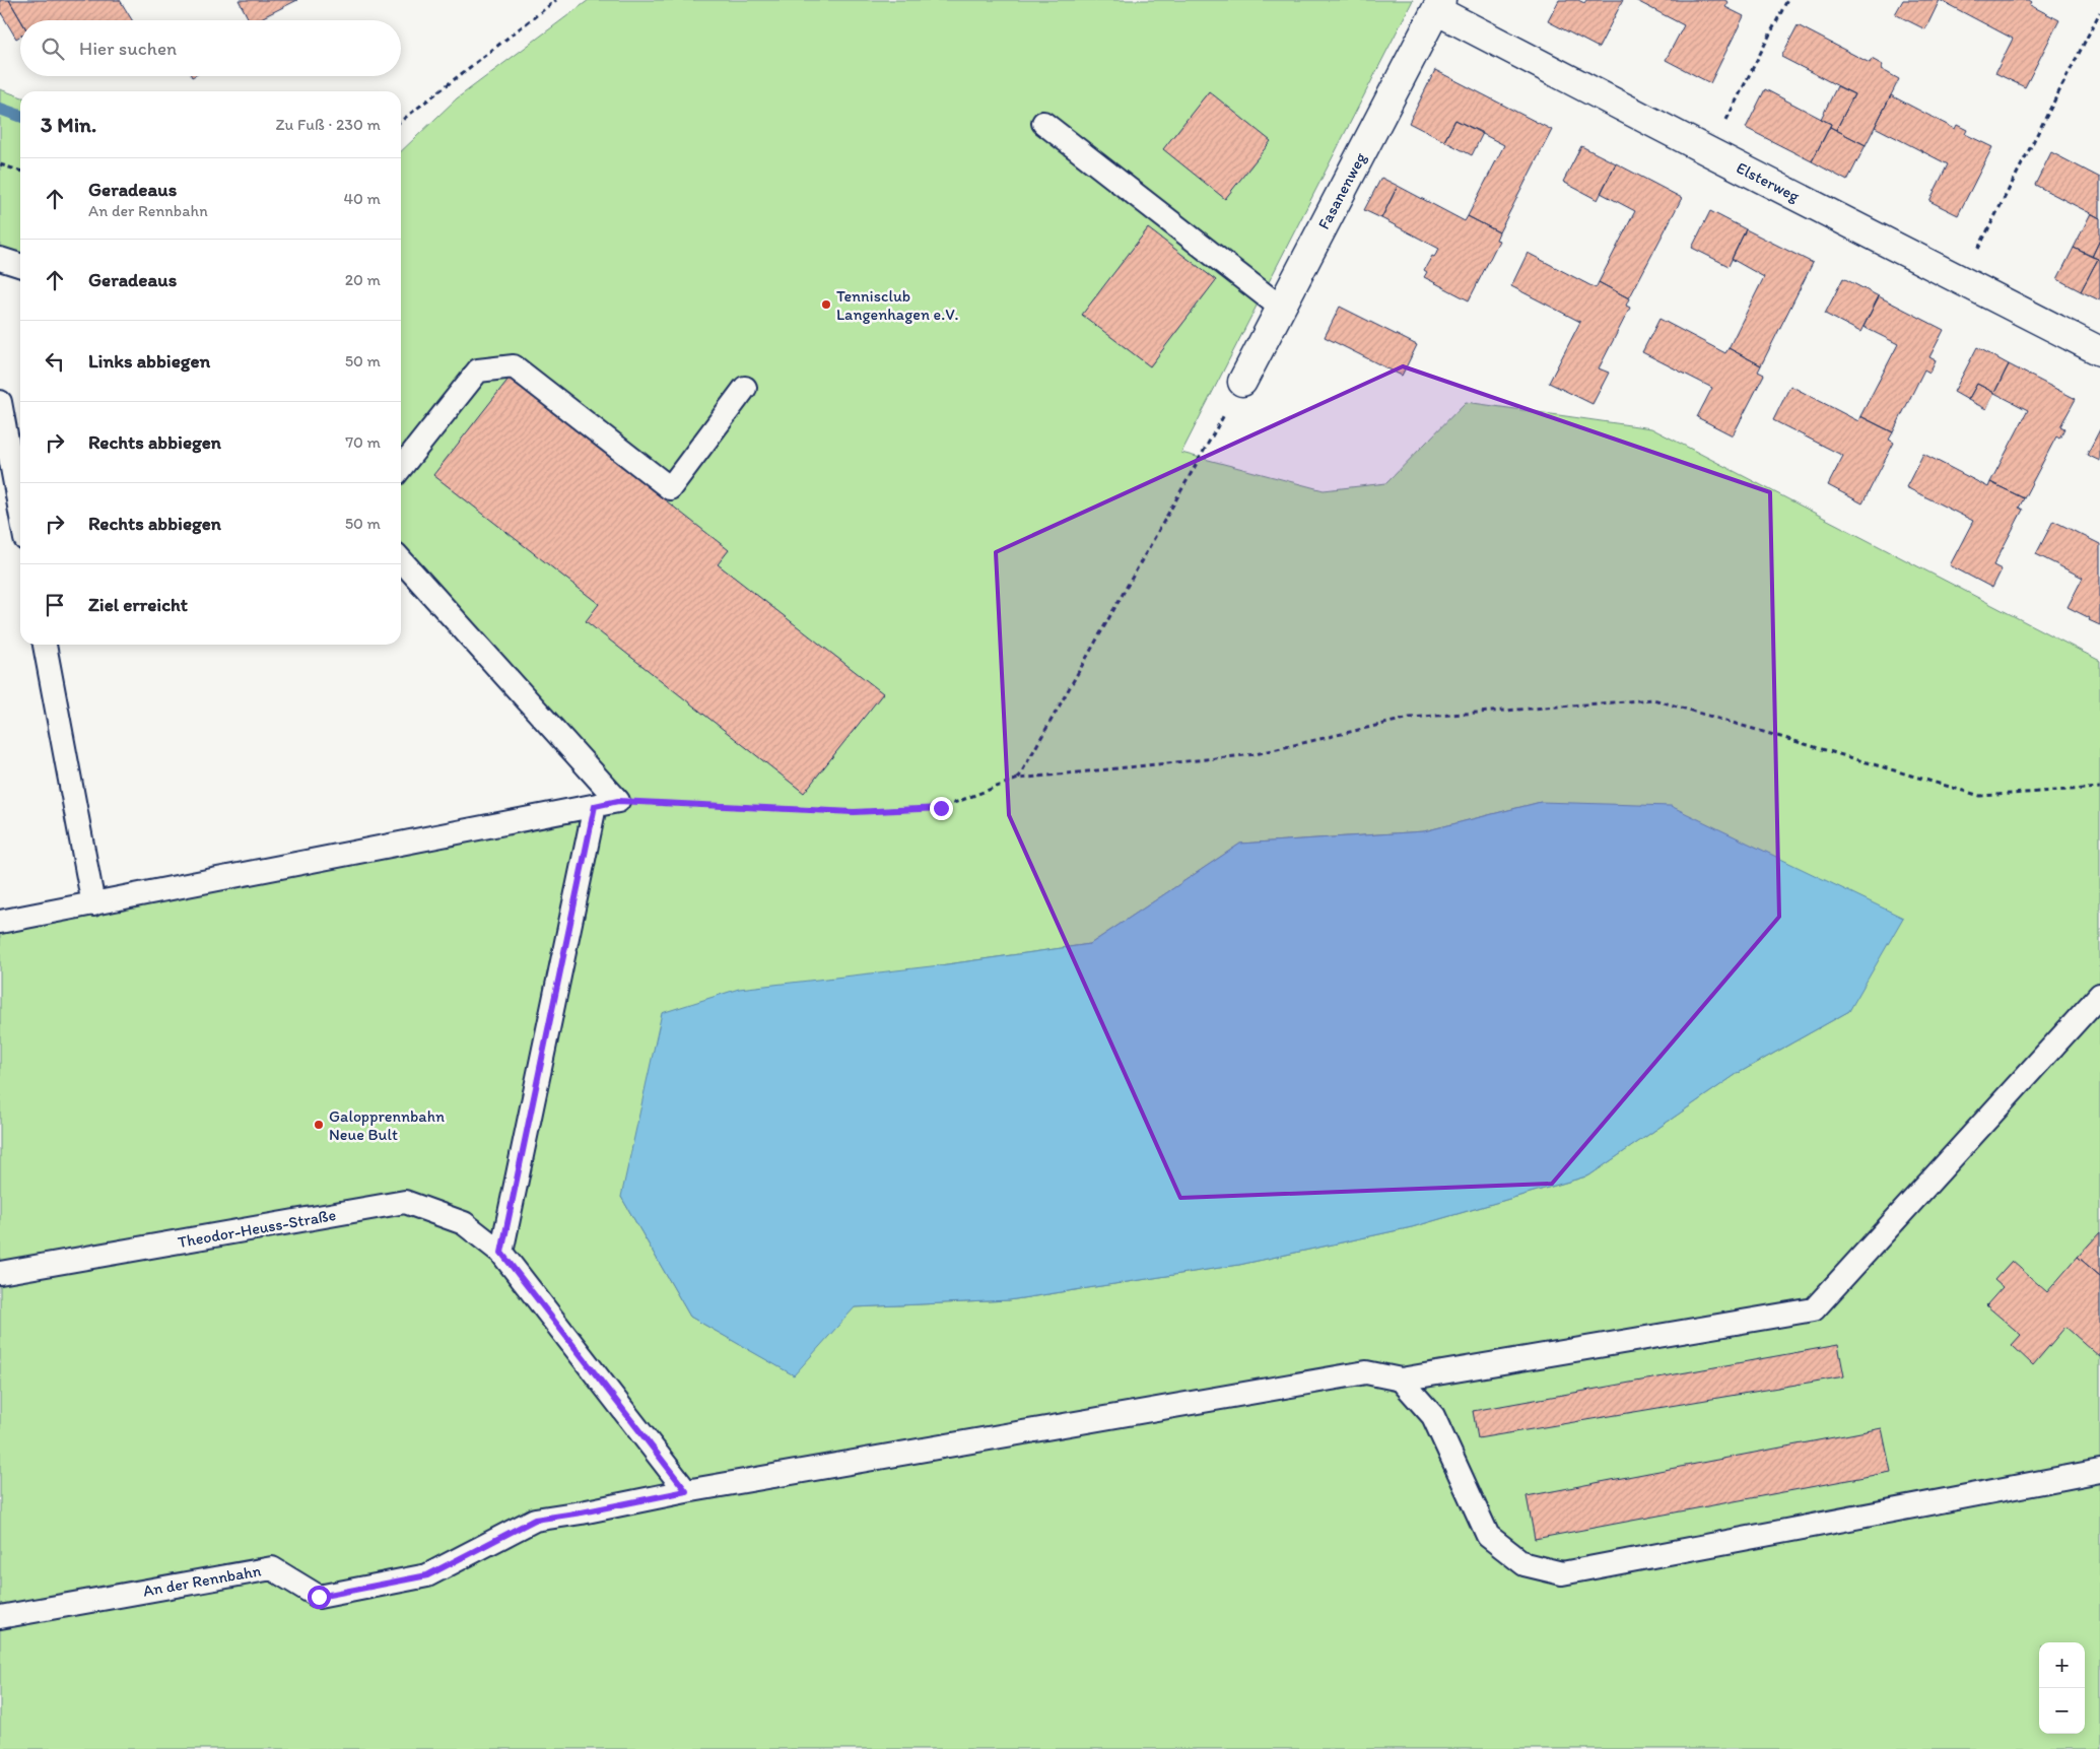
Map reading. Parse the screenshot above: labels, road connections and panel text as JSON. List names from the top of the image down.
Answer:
{
  "streets": {
    "street": ["Elsterweg", "Fasanenweg"],
    "lane": ["Theodor-Heuss-Straße", "An der Rennbahn"]
  },
  "crossings": [
    ["Elsterweg", "Fasanenweg"],
    ["Theodor-Heuss-Straße", "An der Rennbahn"]
  ],
  "places": ["Tennisclub Langenhagen e.V.", "Galopprennbahn Neue Bult"],
  "page": {
    "search": "Hier suchen",
    "heading": ["3 Min.", "Zu Fuß · 230 m"],
    "list": [
      ["Geradeaus", "An der Rennbahn", "40 m"],
      ["Geradeaus", "20 m"],
      ["Links abbiegen", "50 m"],
      ["Rechts abbiegen", "70 m"],
      ["Rechts abbiegen", "50 m"],
      "Ziel erreicht"
    ],
    "map_buttons": ["+", "−"]
  }
}
